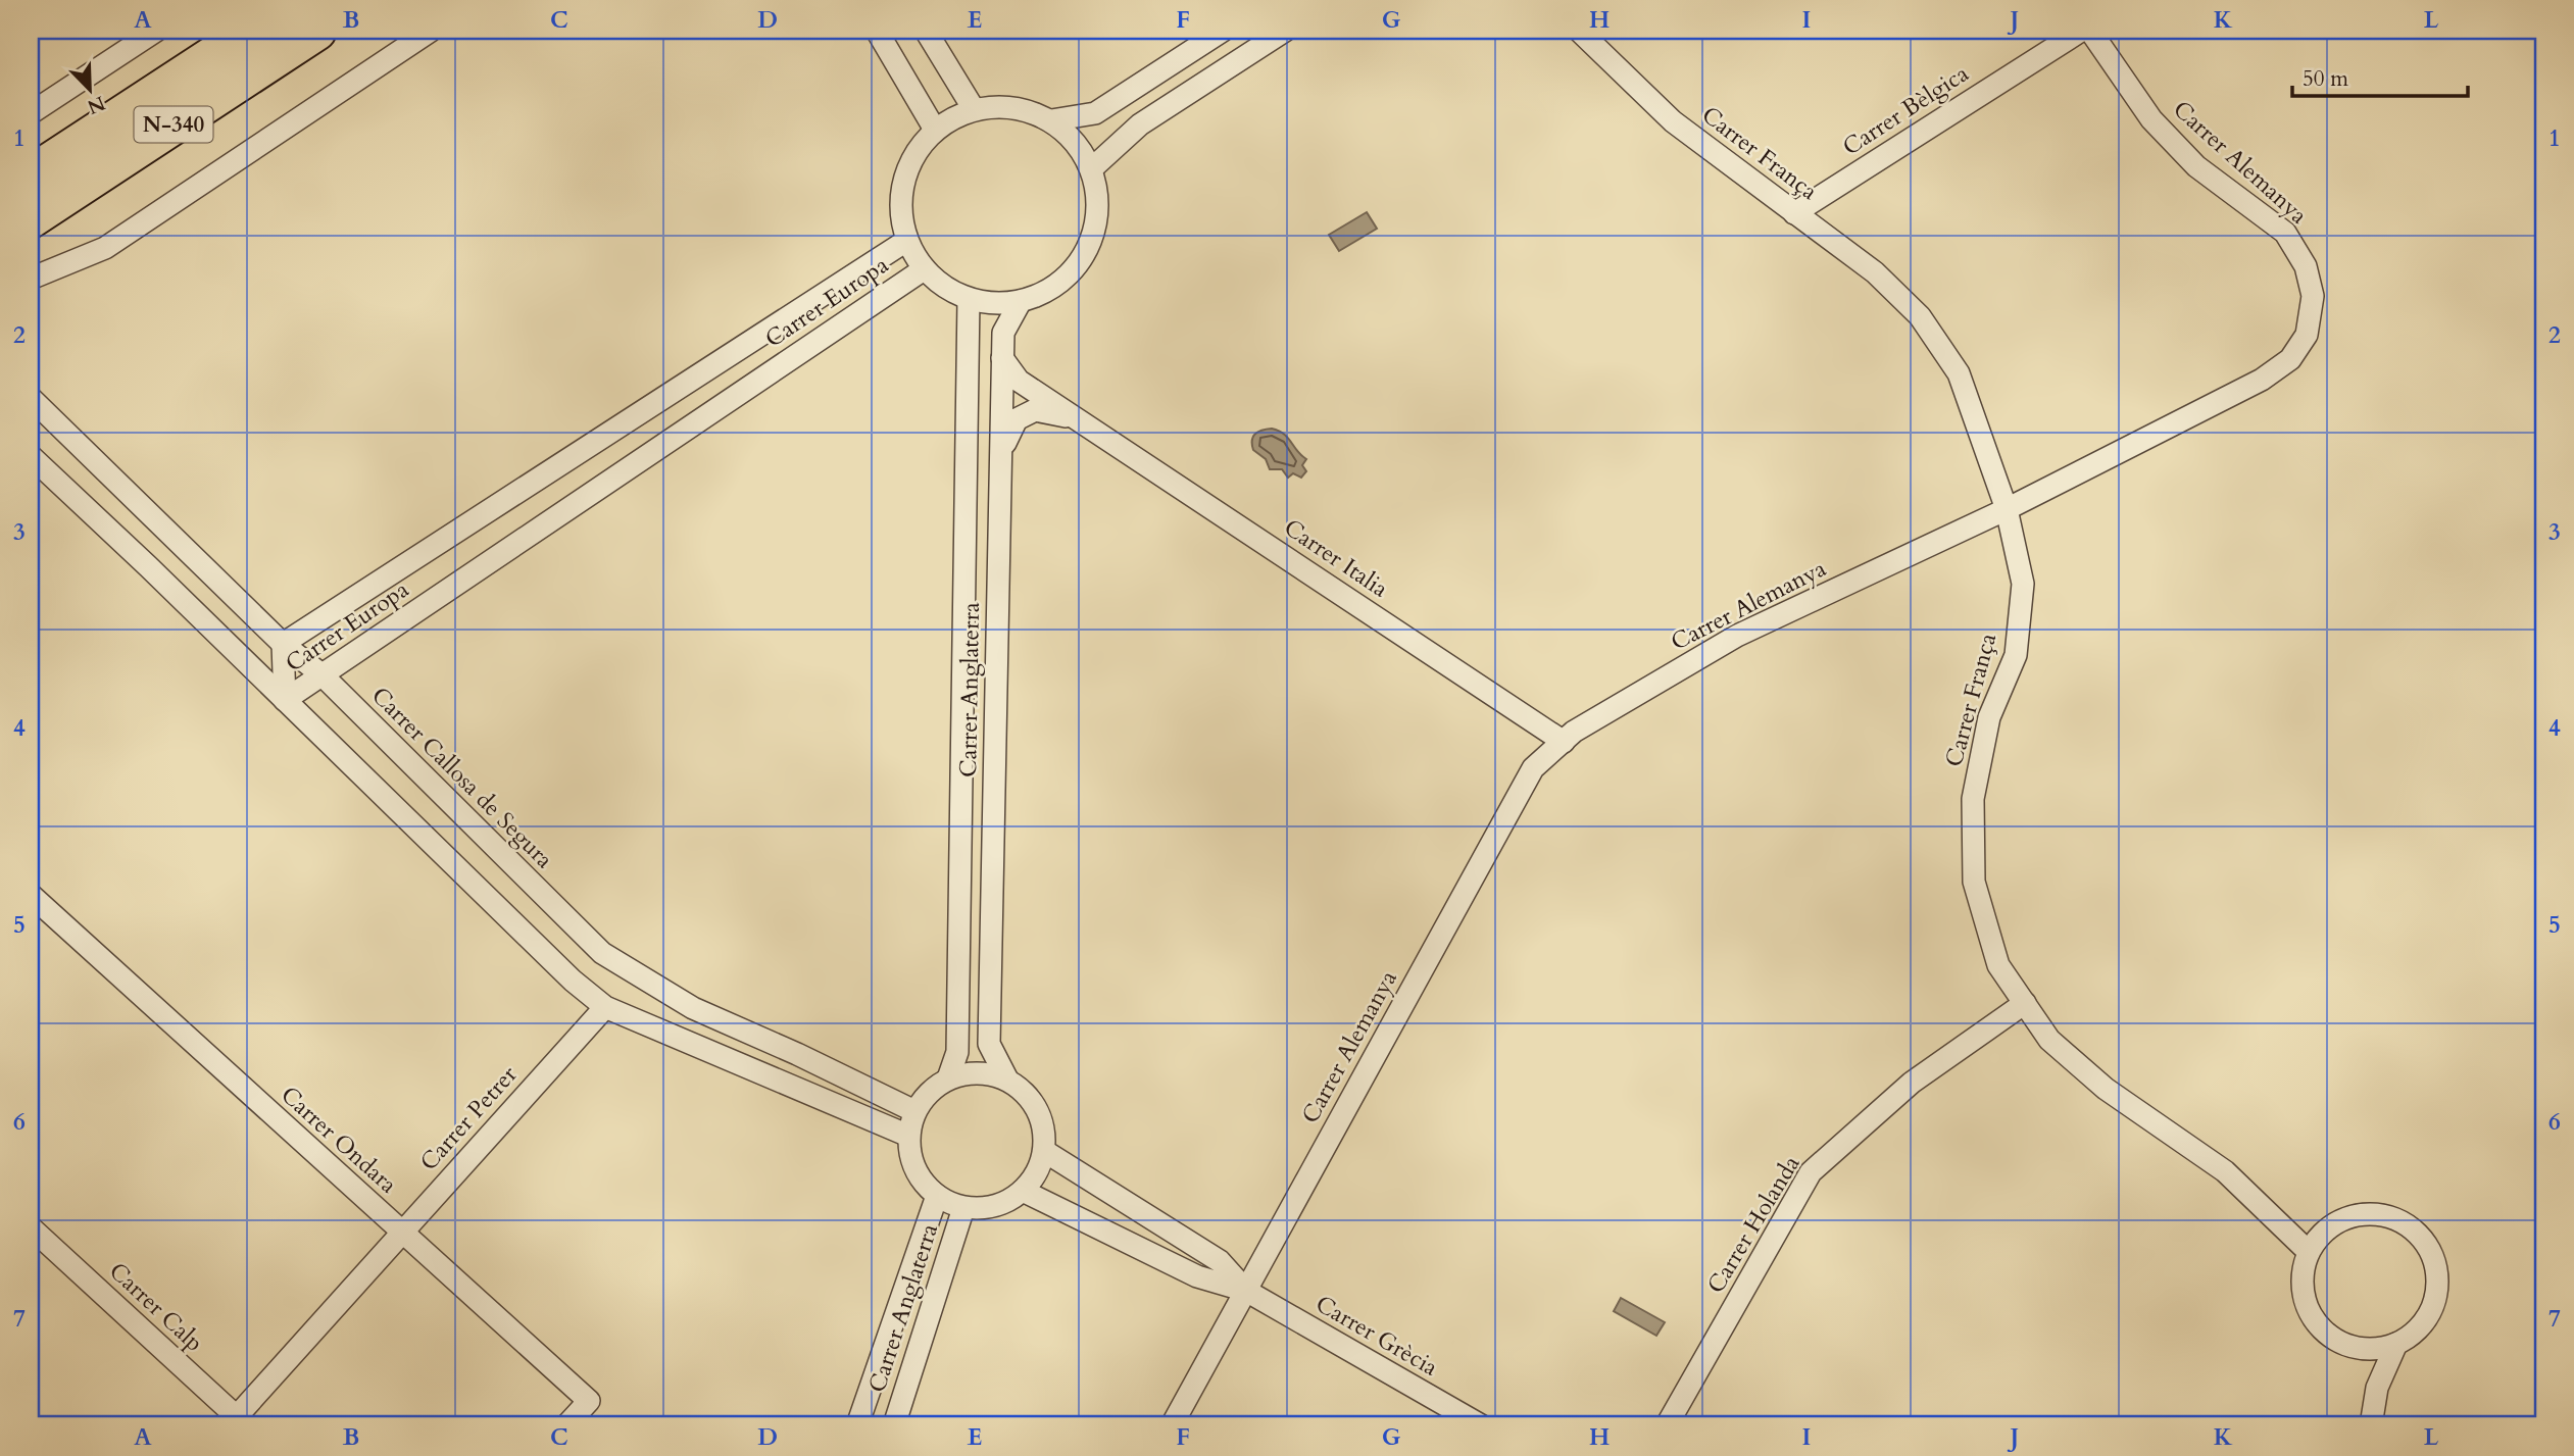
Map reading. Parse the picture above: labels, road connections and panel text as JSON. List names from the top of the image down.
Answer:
{
  "streets": {
    "highway": ["N-340"],
    "street": [
      "Carrer Bèlgica",
      "Carrer França",
      "Carrer Alemanya",
      "Carrer Europa",
      "Carrer Italia",
      "Carrer Anglaterra",
      "Carrer Callosa de Segura",
      "Carrer Petrer",
      "Carrer Ondara",
      "Carrer Holanda",
      "Carrer Calp",
      "Carrer Grècia"
    ]
  },
  "crossings": [
    ["Carrer Bèlgica", "Carrer França"],
    ["Carrer França", "Carrer Alemanya"],
    ["Carrer França", "Carrer Holanda"],
    ["Carrer Alemanya", "Carrer Italia"],
    ["Carrer Alemanya", "Carrer Grècia"],
    ["Carrer Europa", "Carrer Anglaterra"],
    ["Carrer Europa", "Carrer Callosa de Segura"],
    ["Carrer Italia", "Carrer Anglaterra"],
    ["Carrer Anglaterra", "Carrer Callosa de Segura"],
    ["Carrer Anglaterra", "Carrer Grècia"],
    ["Carrer Callosa de Segura", "Carrer Grècia"],
    ["Carrer Petrer", "Carrer Ondara"],
    ["Carrer Petrer", "Carrer Calp"]
  ],
  "scale_bar": "50 m",
  "north": "bottom right",
  "grid": {
    "columns": [
      "A",
      "B",
      "C",
      "D",
      "E",
      "F",
      "G",
      "H",
      "I",
      "J",
      "K",
      "L"
    ],
    "rows": [
      "1",
      "2",
      "3",
      "4",
      "5",
      "6",
      "7"
    ]
  }
}
